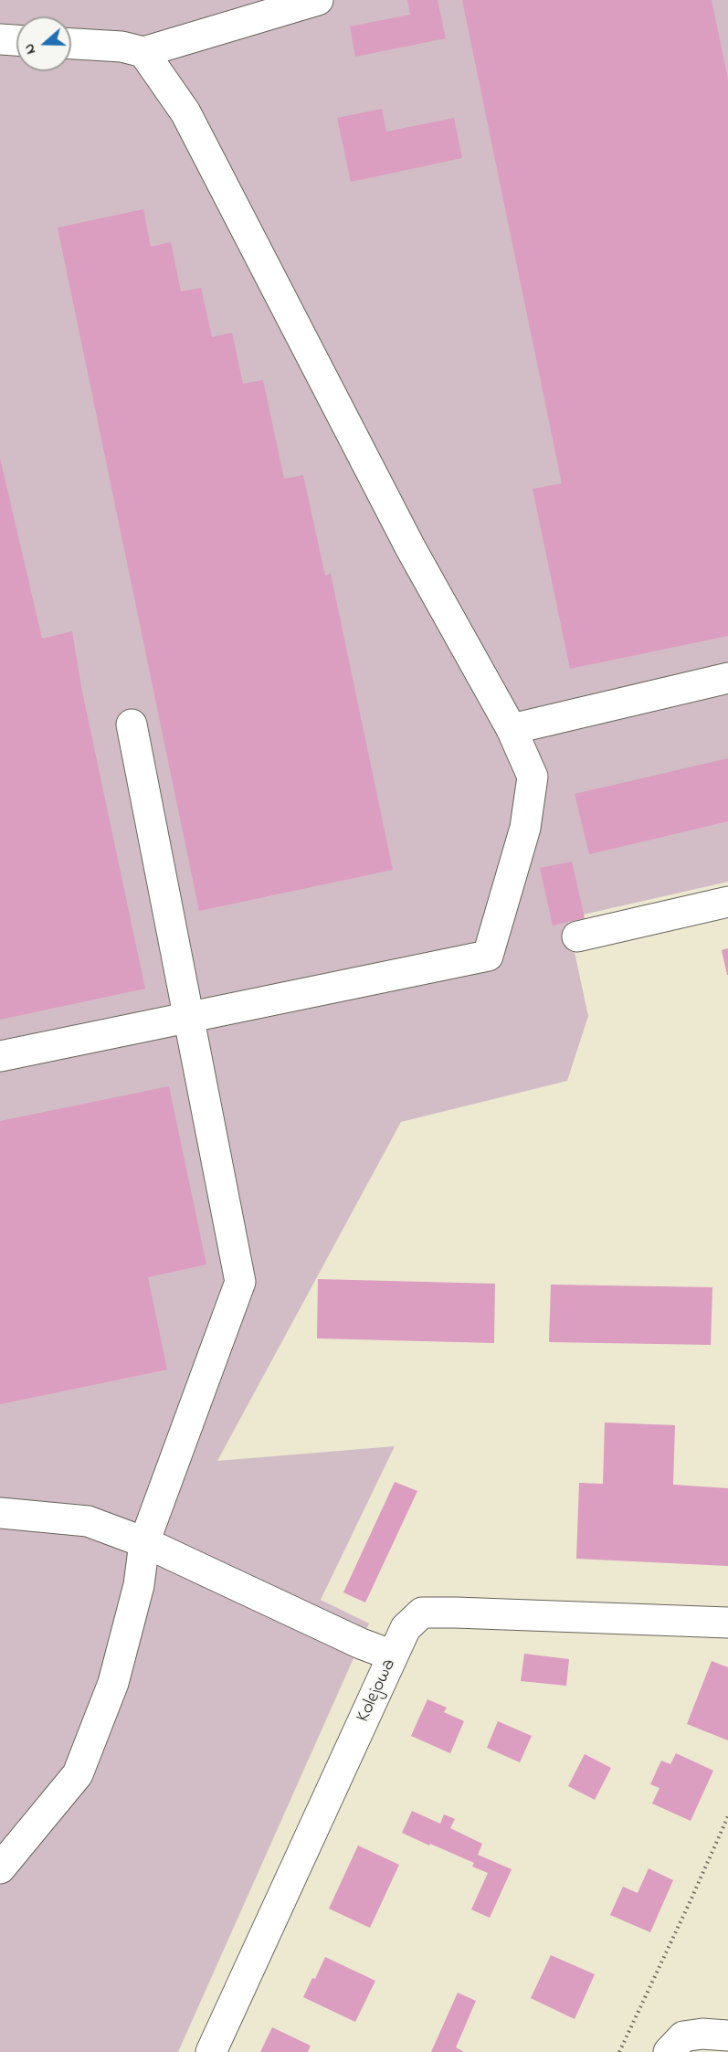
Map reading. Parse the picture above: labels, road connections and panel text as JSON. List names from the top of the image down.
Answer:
{
  "streets": {
    "street": ["Kolejowa"]
  },
  "north": "left"
}
